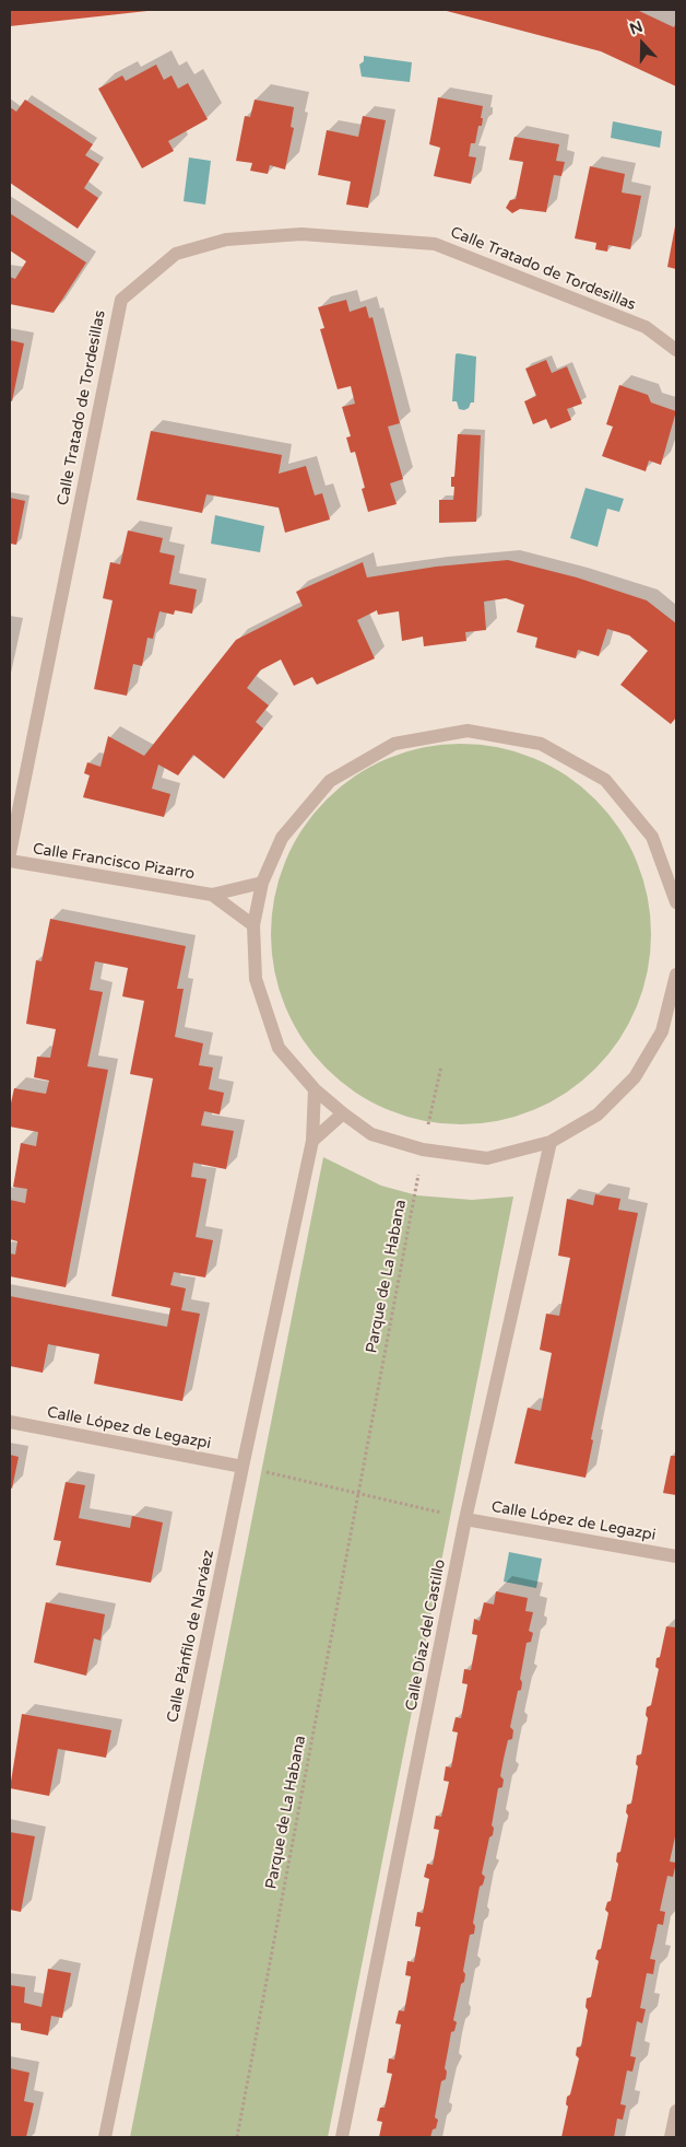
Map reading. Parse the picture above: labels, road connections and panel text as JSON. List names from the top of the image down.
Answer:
{
  "streets": {
    "street": [
      "Calle Tratado de Tordesillas",
      "Calle Francisco Pizarro",
      "Calle López de Legazpi",
      "Calle Díaz del Castillo",
      "Calle Pánfilo de Narváez"
    ],
    "path": ["Parque de La Habana"]
  },
  "crossings": [
    ["Calle López de Legazpi", "Calle Díaz del Castillo"],
    ["Calle López de Legazpi", "Calle Pánfilo de Narváez"]
  ],
  "north": "top"
}
